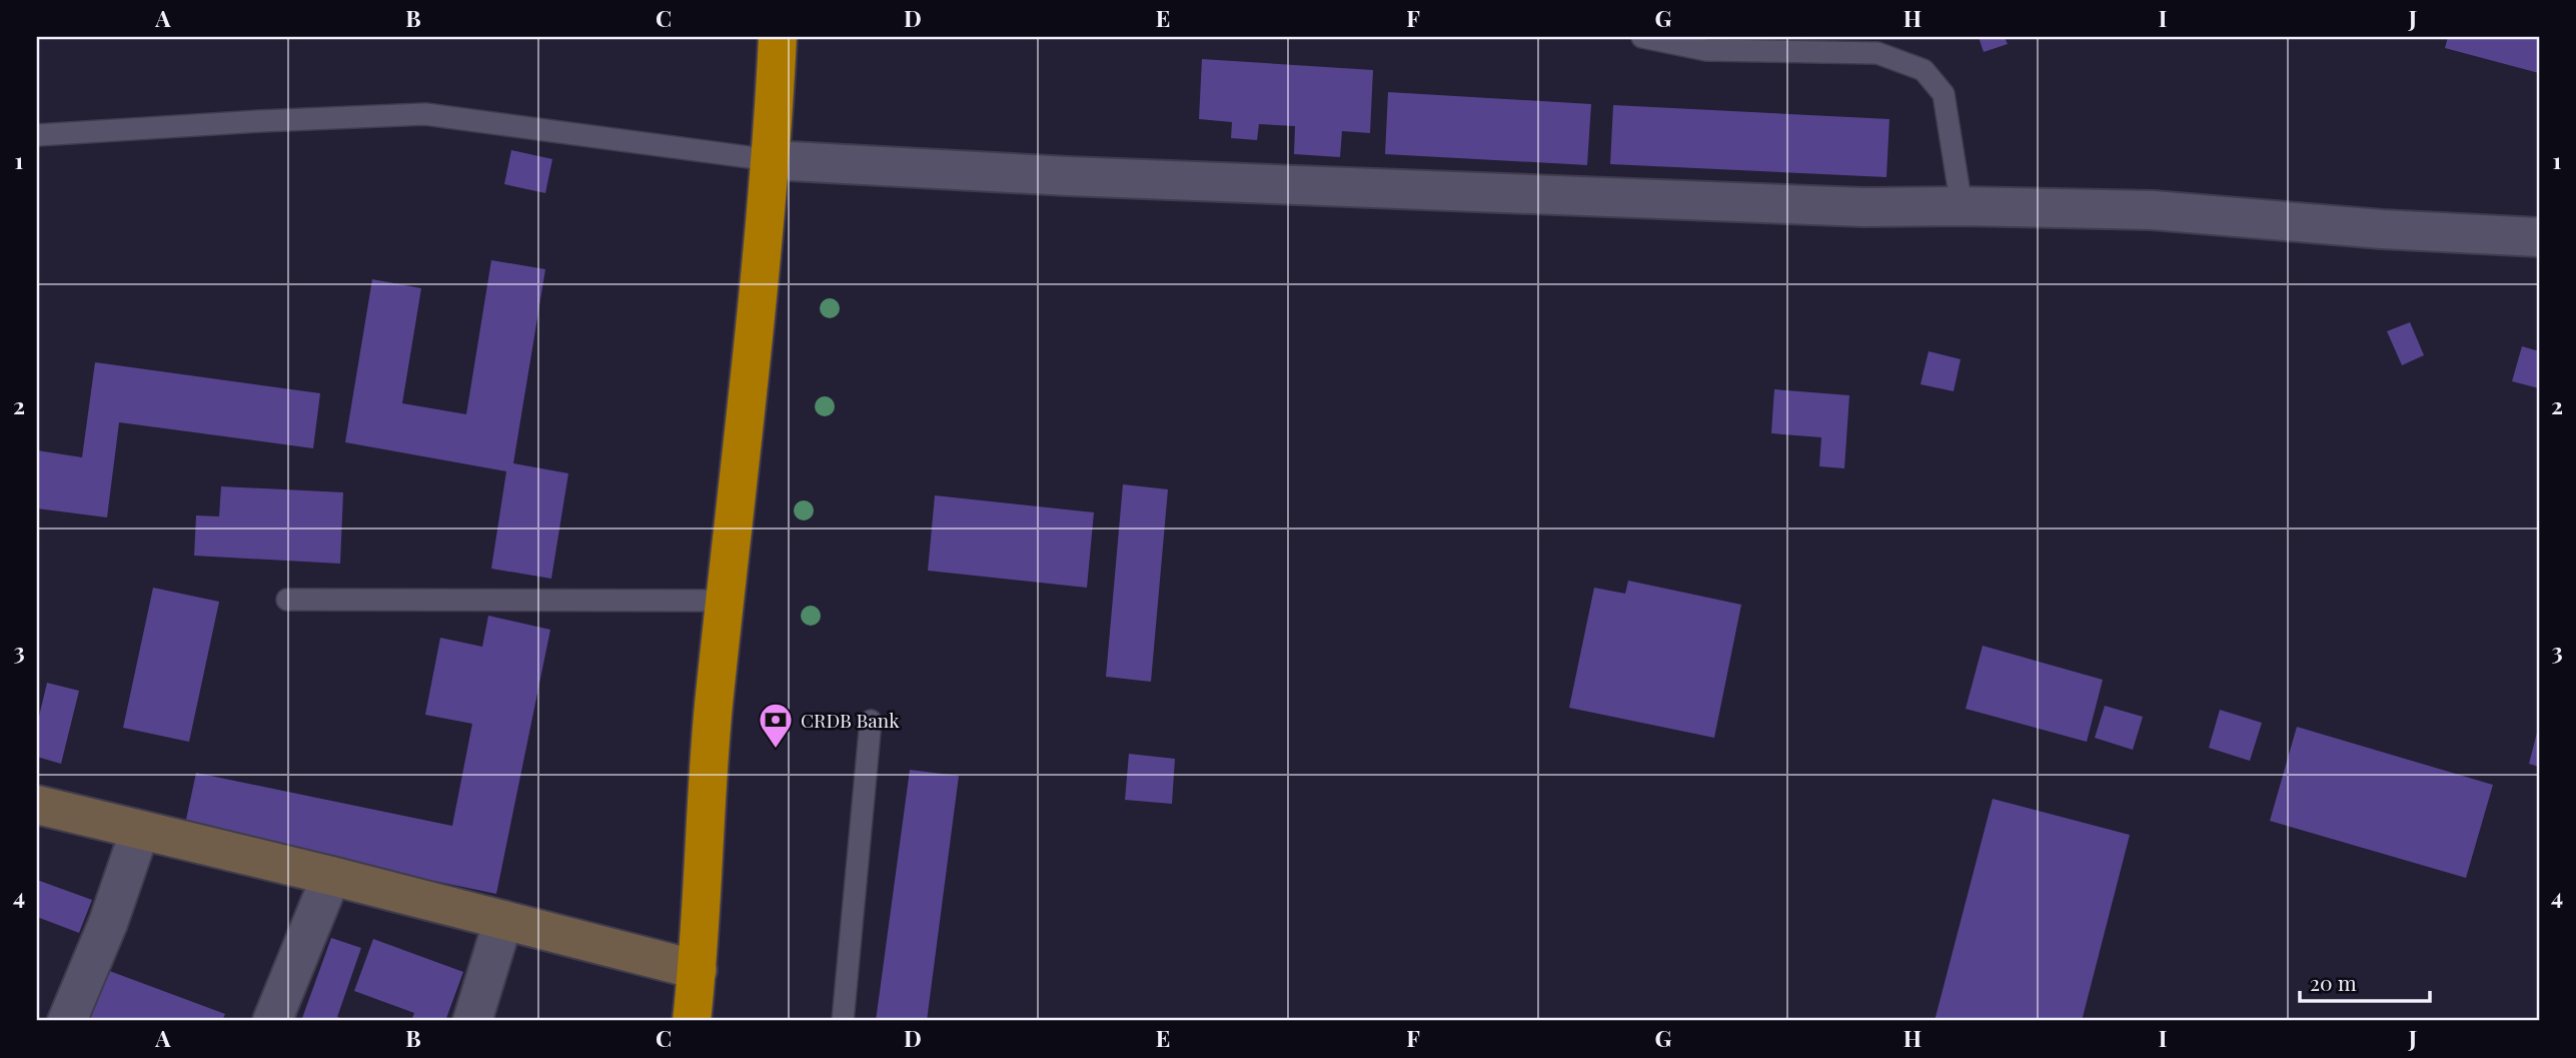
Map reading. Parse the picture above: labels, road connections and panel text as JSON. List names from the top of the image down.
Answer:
{
  "places": {
    "bank": ["CRDB Bank"]
  },
  "scale_bar": "20 m",
  "grid": {
    "columns": [
      "A",
      "B",
      "C",
      "D",
      "E",
      "F",
      "G",
      "H",
      "I",
      "J"
    ],
    "rows": [
      "1",
      "2",
      "3",
      "4"
    ]
  }
}
